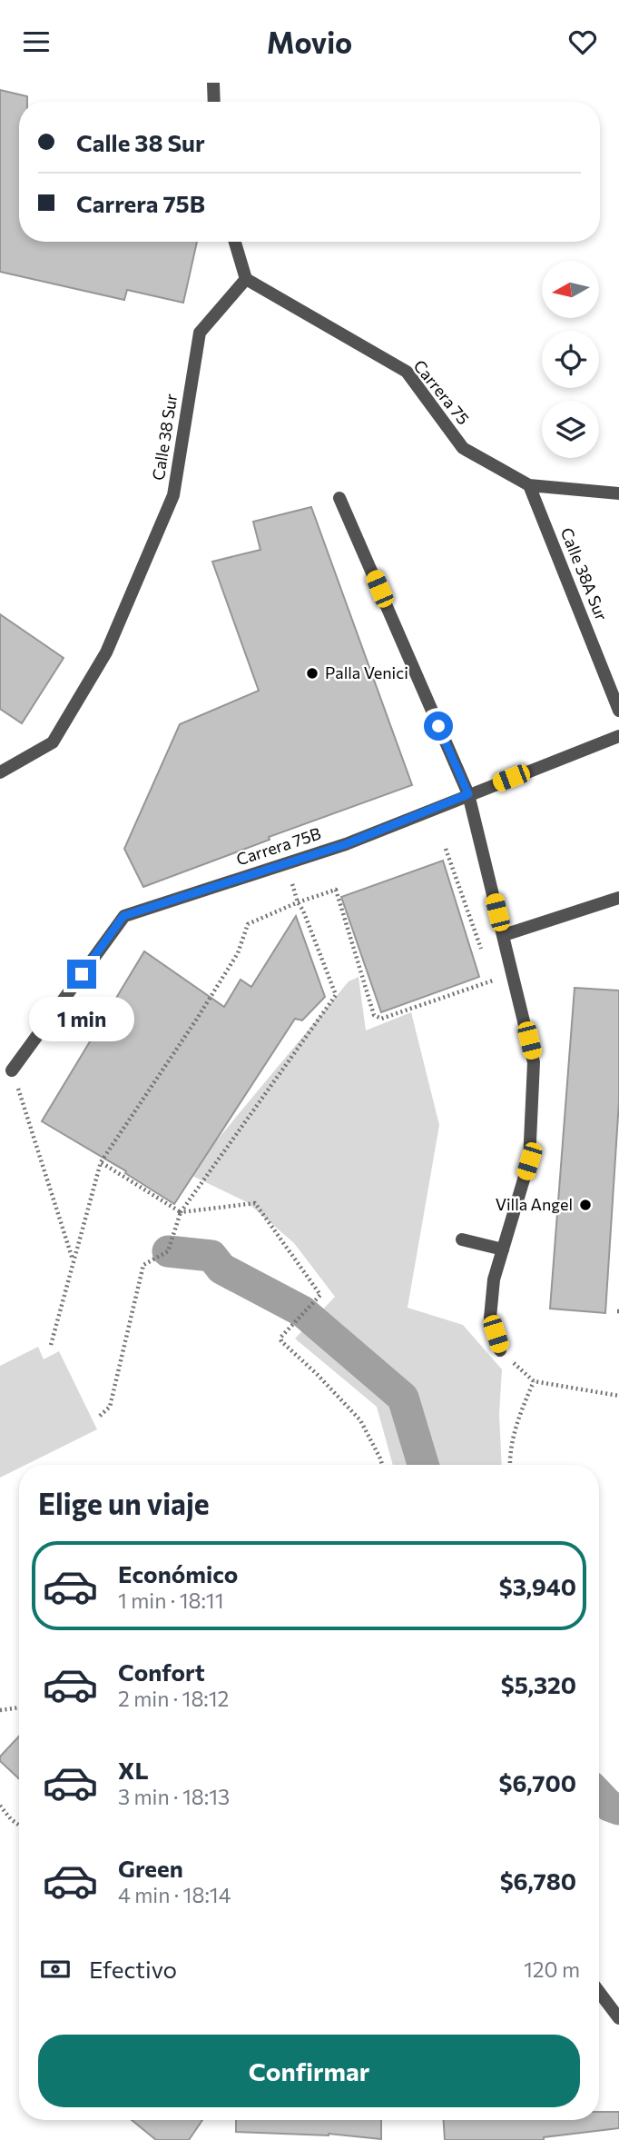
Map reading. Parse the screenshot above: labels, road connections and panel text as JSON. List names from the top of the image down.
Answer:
{
  "streets": {
    "street": [
      "Carrera 75",
      "Calle 38 Sur",
      "Calle 38A Sur",
      "Carrera 75B"
    ]
  },
  "crossings": [
    ["Carrera 75", "Calle 38 Sur"],
    ["Carrera 75", "Calle 38A Sur"]
  ],
  "places": ["Palla Venici", "Villa Angel"],
  "north": "left",
  "page": {
    "header": "Movio",
    "banner": ["Calle 38 Sur", "Carrera 75B"],
    "bubble": "1 min",
    "heading": "Elige un viaje",
    "list": [
      {
        "name": "Económico",
        "note": "1 min · 18:11",
        "value": "$3,940"
      },
      {
        "name": "Confort",
        "note": "2 min · 18:12",
        "value": "$5,320"
      },
      {
        "name": "XL",
        "note": "3 min · 18:13",
        "value": "$6,700"
      },
      {
        "name": "Green",
        "note": "4 min · 18:14",
        "value": "$6,780"
      }
    ],
    "pay": ["Efectivo", "120 m"],
    "buttons": "Confirmar"
  }
}
